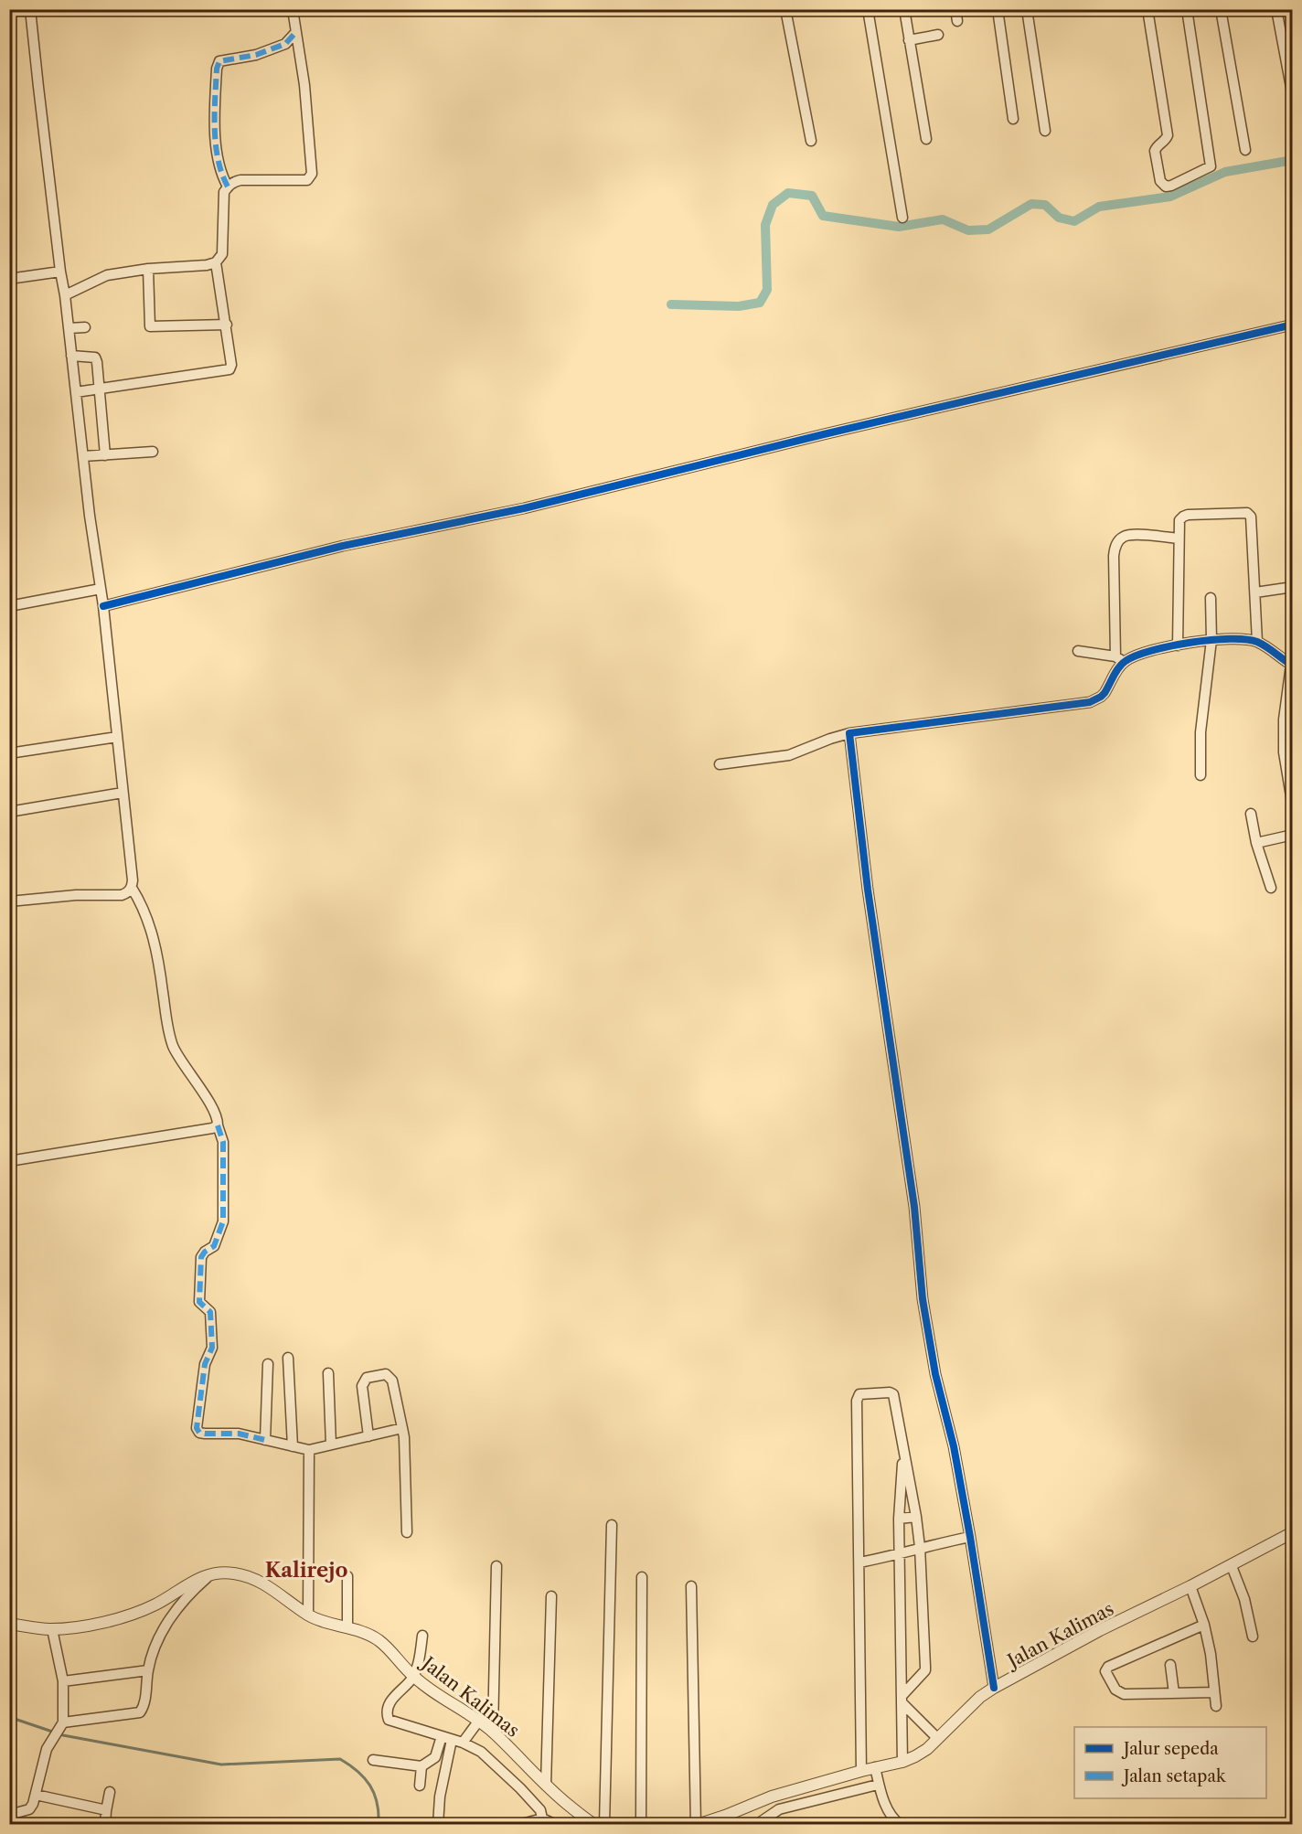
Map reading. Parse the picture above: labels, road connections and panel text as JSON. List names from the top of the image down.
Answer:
{
  "streets": {
    "street": ["Jalan Kalimas"]
  },
  "districts": ["Kalirejo"],
  "legend": ["Jalur sepeda", "Jalan setapak"]
}
